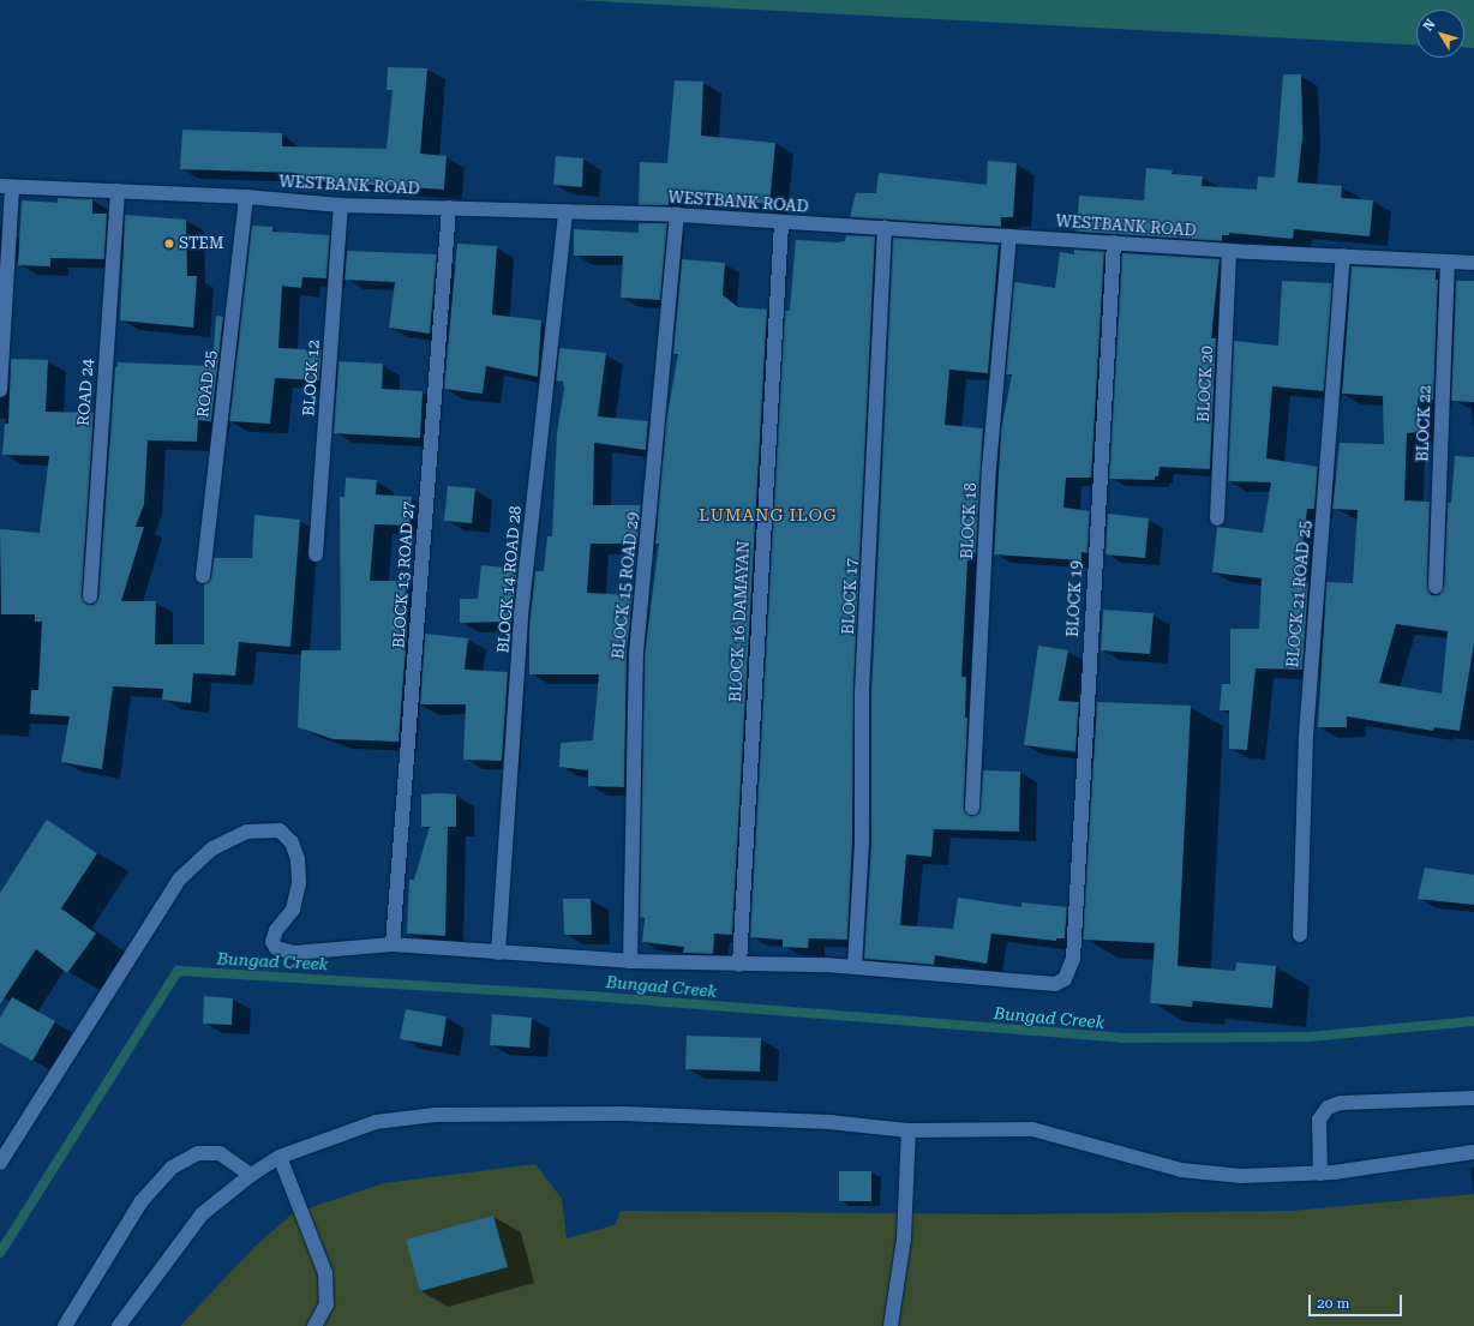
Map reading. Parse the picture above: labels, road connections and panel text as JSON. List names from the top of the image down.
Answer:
{
  "streets": {
    "street": [
      "WESTBANK ROAD",
      "BLOCK 12",
      "ROAD 25",
      "BLOCK 20",
      "ROAD 24",
      "BLOCK 22",
      "BLOCK 18",
      "BLOCK 13 ROAD 27",
      "BLOCK 14 ROAD 28",
      "BLOCK 15 ROAD 29",
      "BLOCK 21 ROAD 25",
      "BLOCK 17",
      "BLOCK 19",
      "BLOCK 16 DAMAYAN"
    ]
  },
  "crossings": [
    ["WESTBANK ROAD", "BLOCK 12"],
    ["WESTBANK ROAD", "ROAD 25"],
    ["WESTBANK ROAD", "BLOCK 20"],
    ["WESTBANK ROAD", "ROAD 24"],
    ["WESTBANK ROAD", "BLOCK 22"],
    ["WESTBANK ROAD", "BLOCK 18"],
    ["WESTBANK ROAD", "BLOCK 13 ROAD 27"],
    ["WESTBANK ROAD", "BLOCK 14 ROAD 28"],
    ["WESTBANK ROAD", "BLOCK 15 ROAD 29"],
    ["WESTBANK ROAD", "BLOCK 21 ROAD 25"],
    ["WESTBANK ROAD", "BLOCK 17"],
    ["WESTBANK ROAD", "BLOCK 19"],
    ["WESTBANK ROAD", "BLOCK 16 DAMAYAN"],
    ["BLOCK 17", "BLOCK 19"]
  ],
  "districts": ["LUMANG ILOG"],
  "water": ["Bungad Creek"],
  "places": ["STEM"],
  "scale_bar": "20 m",
  "north": "top left"
}
